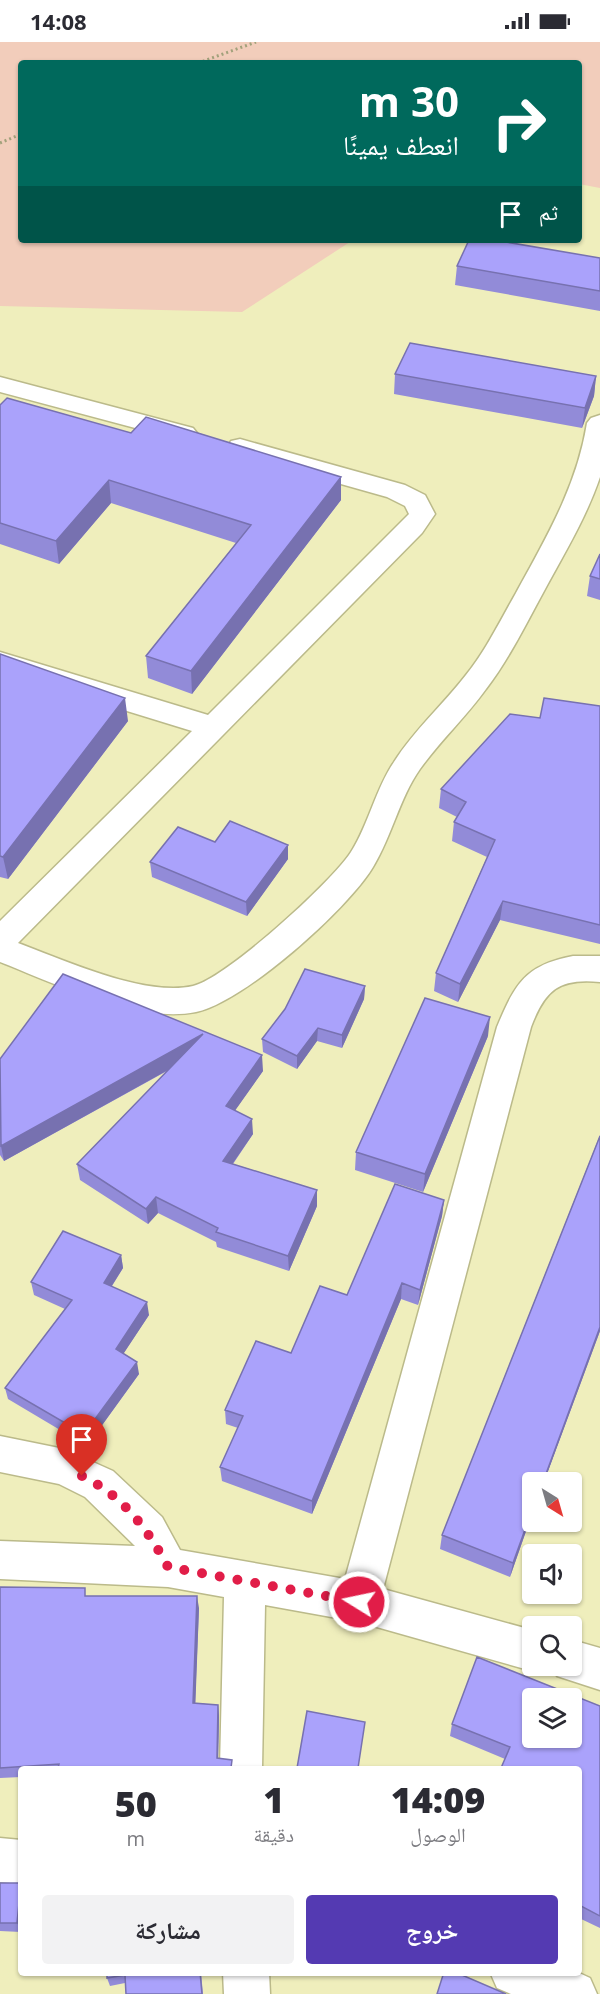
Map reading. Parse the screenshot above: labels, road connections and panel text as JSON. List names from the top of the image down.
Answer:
{
  "north": "bottom right",
  "page": {
    "status": "14:08",
    "turn": ["30 m", "انعطف يمينًا"],
    "then": "ثم",
    "eta": [
      "14:09",
      "الوصول",
      "1",
      "دقيقة",
      "50",
      "m"
    ],
    "buttons": ["خروج", "مشاركة"]
  }
}
